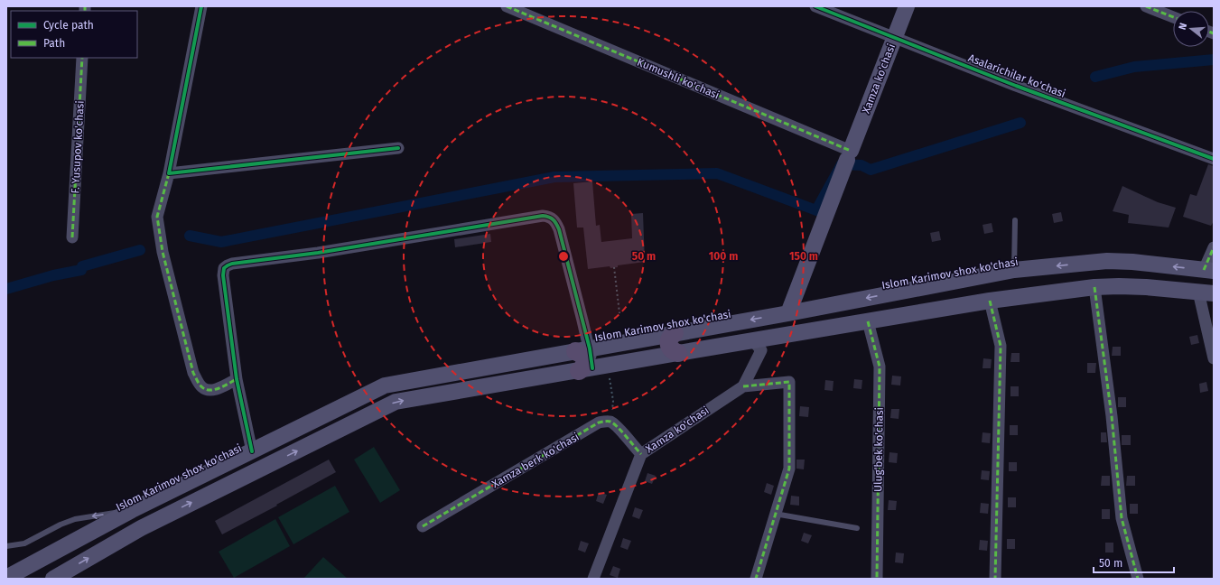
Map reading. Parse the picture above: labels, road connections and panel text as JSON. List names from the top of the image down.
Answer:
{
  "streets": {
    "main road": ["Xamza ko'chasi", "Islom Karimov shox ko'chasi"],
    "street": [
      "Asalarichilar ko'chasi",
      "Kumushli ko'chasi",
      "F. Yusupov ko'chasi",
      "Ulug'bek ko'chasi",
      "Xamza berk ko'chasi"
    ]
  },
  "crossings": [
    ["Asalarichilar ko'chasi", "Xamza ko'chasi"],
    ["Kumushli ko'chasi", "Xamza ko'chasi"],
    ["Xamza ko'chasi", "Islom Karimov shox ko'chasi"]
  ],
  "legend": ["Cycle path", "Path"],
  "scale_bar": "50 m",
  "north": "left",
  "rings": ["50 m", "100 m", "150 m"]
}
